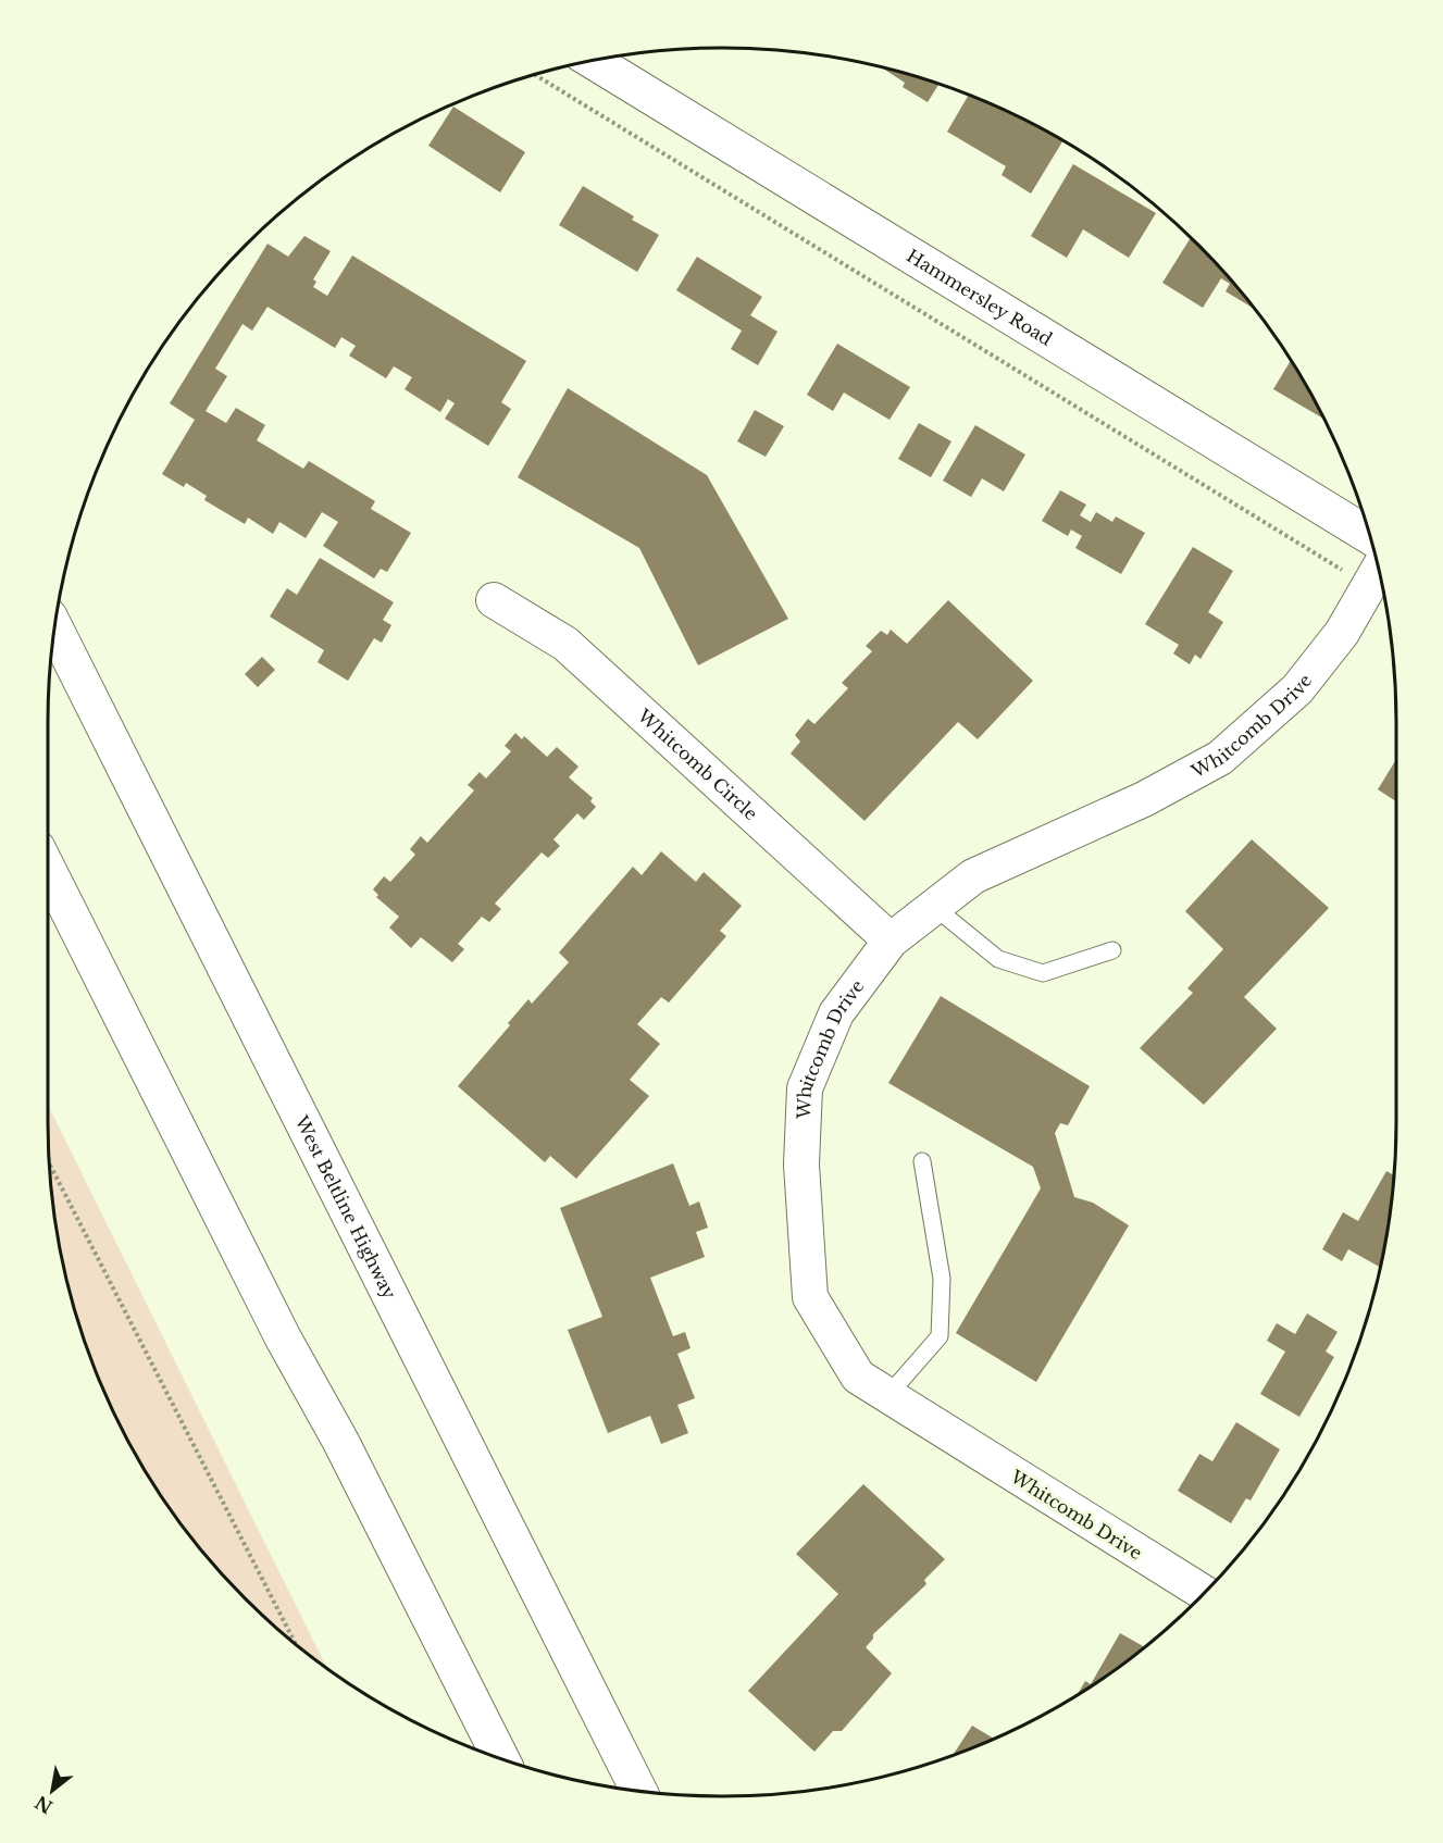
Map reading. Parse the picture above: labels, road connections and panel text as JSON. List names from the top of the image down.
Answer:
{
  "streets": {
    "main road": ["Hammersley Road", "West Beltline Highway"],
    "street": ["Whitcomb Drive", "Whitcomb Circle"]
  },
  "crossings": [
    ["Whitcomb Drive", "Whitcomb Circle"]
  ],
  "north": "bottom left"
}
